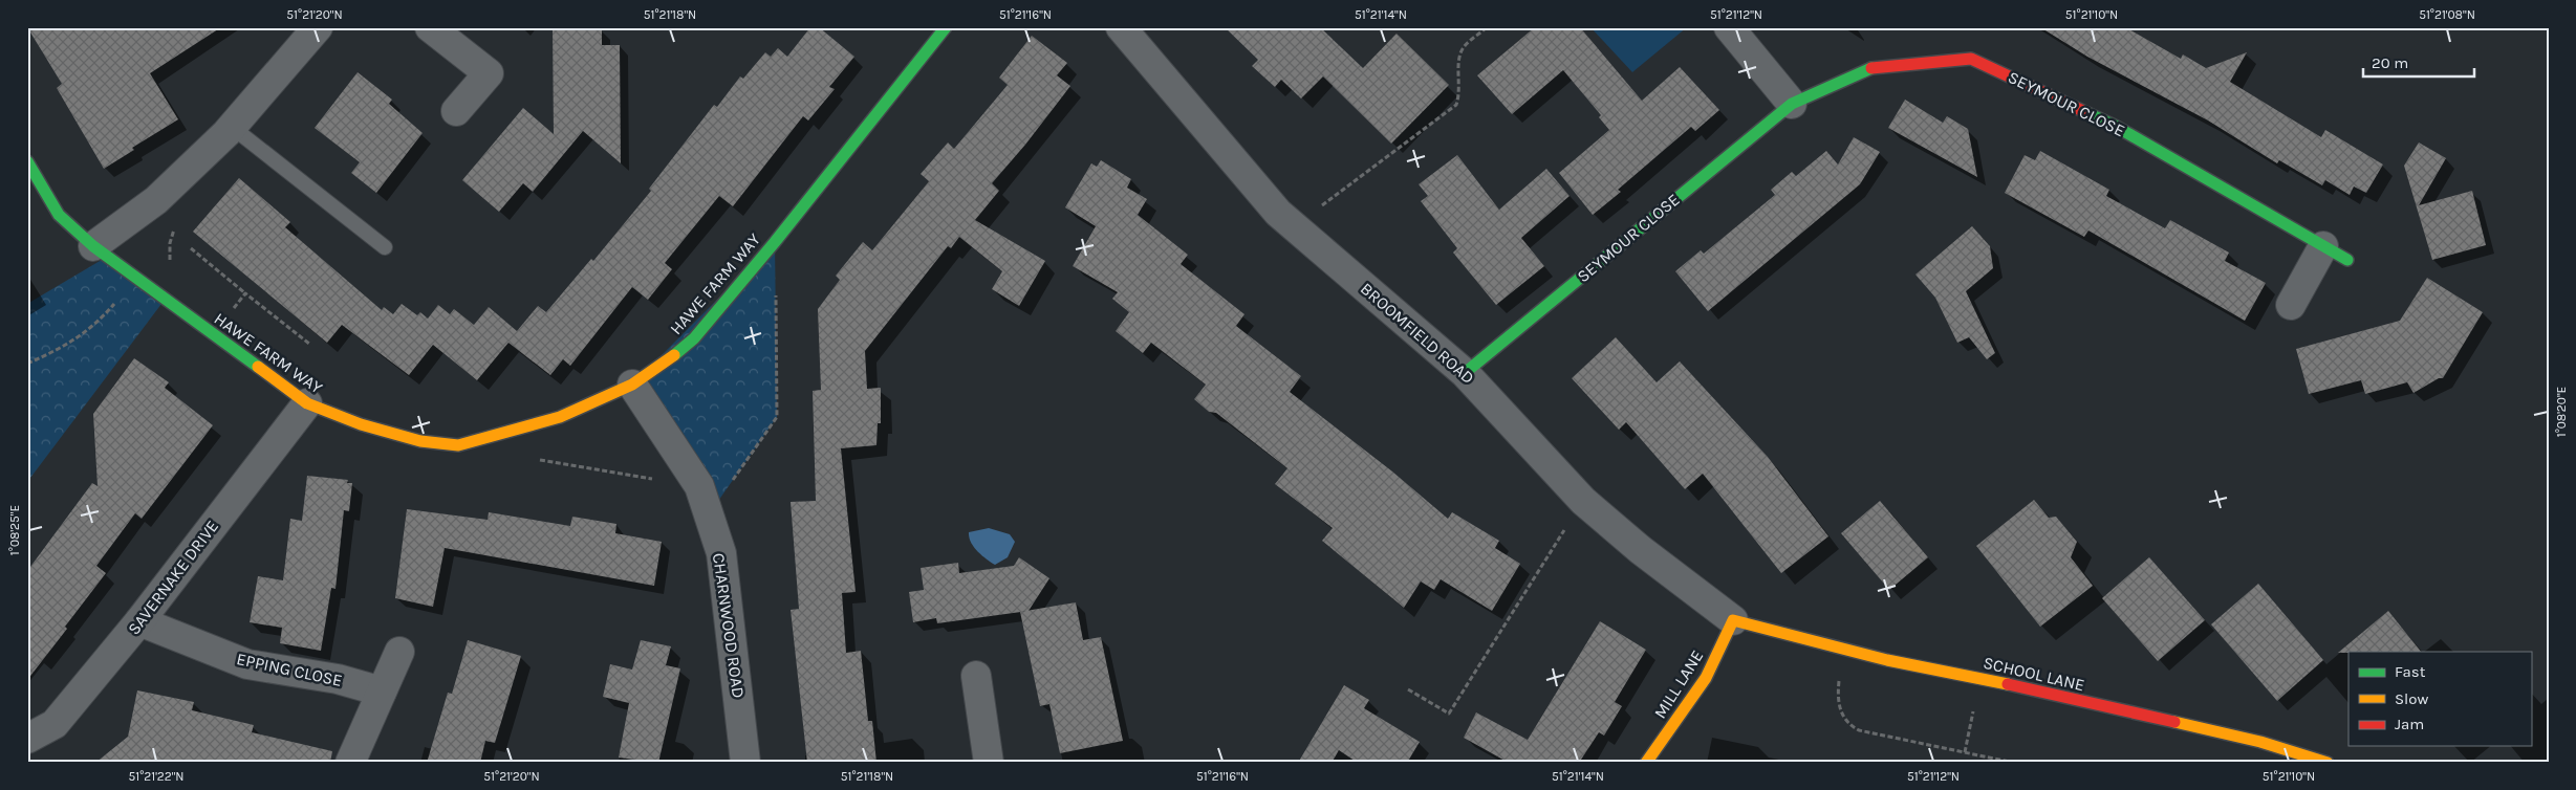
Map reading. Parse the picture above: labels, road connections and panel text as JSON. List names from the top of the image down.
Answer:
{
  "streets": {
    "street": [
      "SEYMOUR CLOSE",
      "HAWE FARM WAY",
      "BROOMFIELD ROAD",
      "SAVERNAKE DRIVE",
      "CHARNWOOD ROAD",
      "EPPING CLOSE",
      "SCHOOL LANE",
      "MILL LANE"
    ]
  },
  "crossings": [
    ["SEYMOUR CLOSE", "BROOMFIELD ROAD"],
    ["HAWE FARM WAY", "SAVERNAKE DRIVE"],
    ["HAWE FARM WAY", "CHARNWOOD ROAD"],
    ["BROOMFIELD ROAD", "SCHOOL LANE"],
    ["BROOMFIELD ROAD", "MILL LANE"],
    ["SAVERNAKE DRIVE", "EPPING CLOSE"],
    ["SCHOOL LANE", "MILL LANE"]
  ],
  "legend": ["Fast", "Slow", "Jam"],
  "scale_bar": "20 m",
  "coordinates": [
    "51°21'20\"N",
    "51°21'18\"N",
    "51°21'16\"N",
    "51°21'14\"N",
    "51°21'12\"N",
    "51°21'10\"N",
    "51°21'08\"N",
    "1°08'20\"E",
    "1°08'25\"E",
    "51°21'22\"N"
  ]
}
